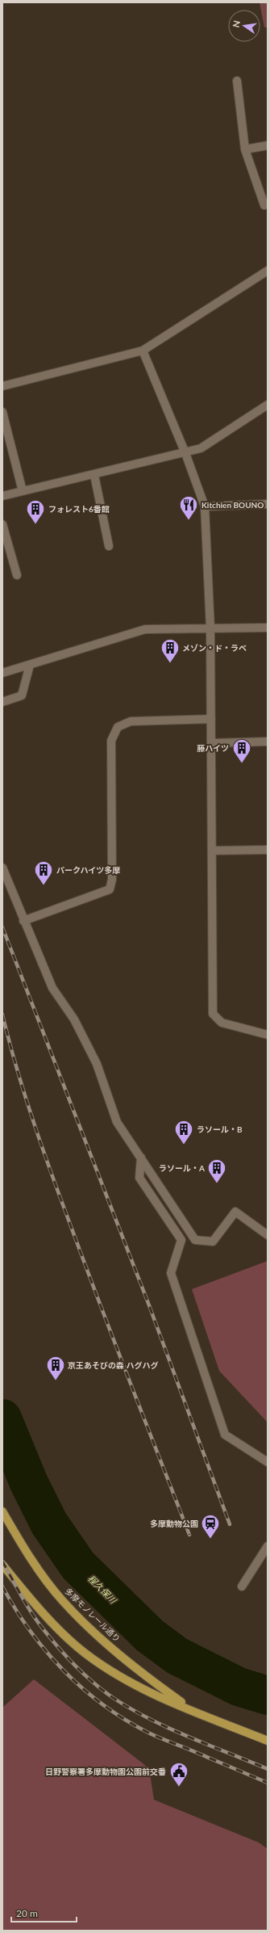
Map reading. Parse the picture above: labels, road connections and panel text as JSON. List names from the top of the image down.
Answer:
{
  "streets": {
    "main road": ["多摩モノレール通り"]
  },
  "water": ["程久保川"],
  "places": {
    "restaurant": ["Kitchien BOUNO"],
    "building": [
      "フォレスト6番館",
      "メゾン・ド・ラベ",
      "藤ハイツ",
      "パークハイツ多摩",
      "ラソール・B",
      "ラソール・A",
      "京王あそびの森 ハグハグ"
    ],
    "station": ["多摩動物公園"],
    "public building": ["日野警察署多摩動物園公園前交番"]
  },
  "scale_bar": "20 m",
  "north": "left"
}
